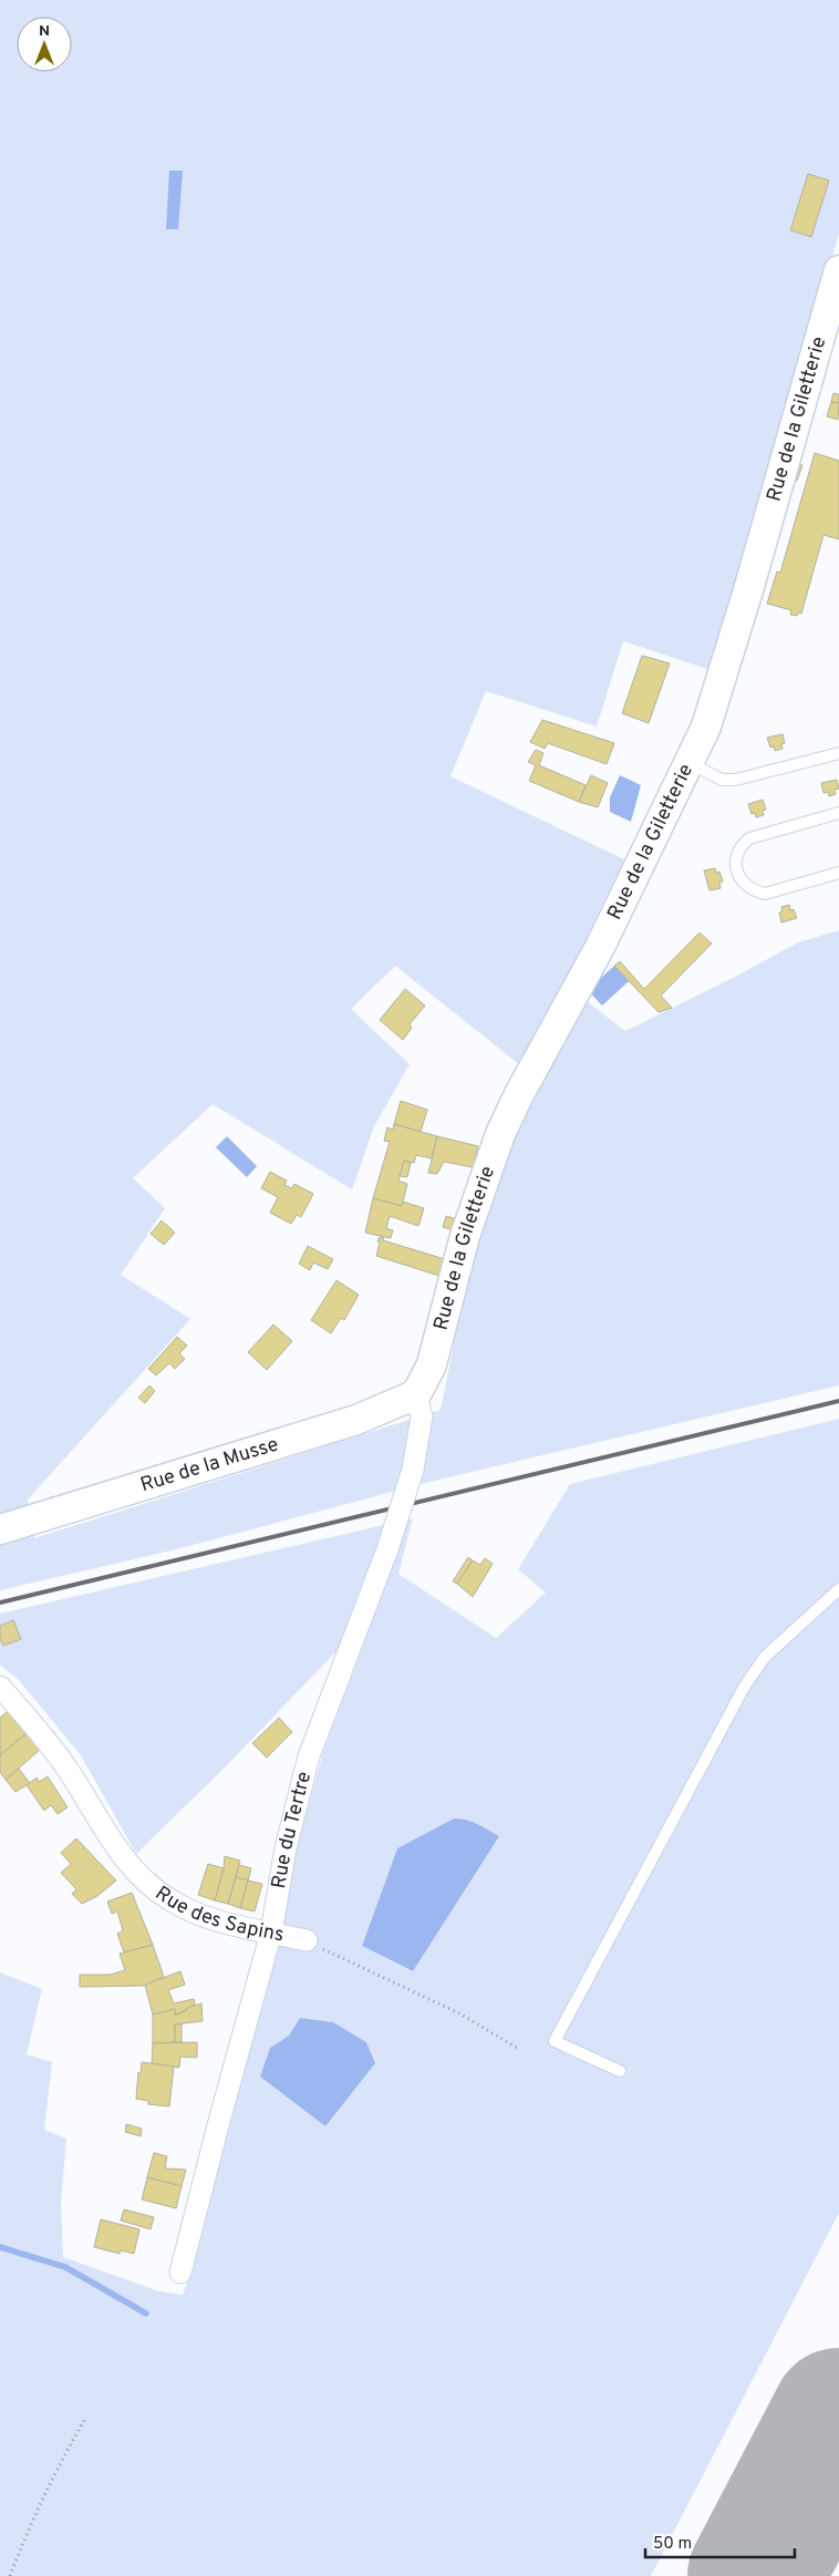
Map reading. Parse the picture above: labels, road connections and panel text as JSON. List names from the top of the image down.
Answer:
{
  "streets": {
    "street": [
      "Rue de la Giletterie",
      "Rue de la Musse",
      "Rue du Tertre",
      "Rue des Sapins"
    ]
  },
  "crossings": [
    ["Rue de la Giletterie", "Rue de la Musse"],
    ["Rue de la Giletterie", "Rue du Tertre"],
    ["Rue de la Musse", "Rue du Tertre"],
    ["Rue du Tertre", "Rue des Sapins"]
  ],
  "scale_bar": "50 m",
  "north": "top"
}
